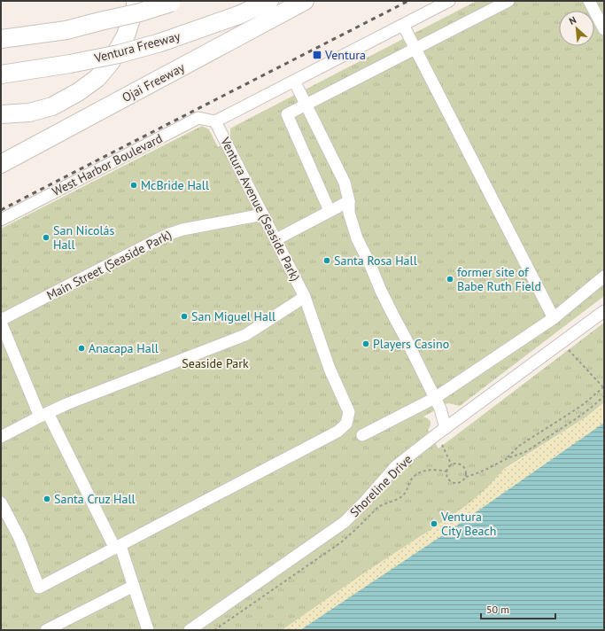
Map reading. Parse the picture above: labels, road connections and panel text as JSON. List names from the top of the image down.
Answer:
{
  "streets": {
    "highway": ["Ventura Freeway", "Ojai Freeway"],
    "street": [
      "West Harbor Boulevard",
      "Ventura Avenue (Seaside Park)",
      "Main Street (Seaside Park)",
      "Shoreline Drive"
    ]
  },
  "crossings": [
    ["West Harbor Boulevard", "Ventura Avenue (Seaside Park)"],
    ["Ventura Avenue (Seaside Park)", "Main Street (Seaside Park)"]
  ],
  "parks": ["Seaside Park"],
  "places": {
    "transit": ["Ventura"],
    "other": [
      "McBride Hall",
      "San Nicolás Hall",
      "Santa Rosa Hall",
      "former site of Babe Ruth Field",
      "San Miguel Hall",
      "Players Casino",
      "Anacapa Hall",
      "Santa Cruz Hall",
      "Ventura City Beach"
    ]
  },
  "scale_bar": "50 m",
  "north": "top left"
}
